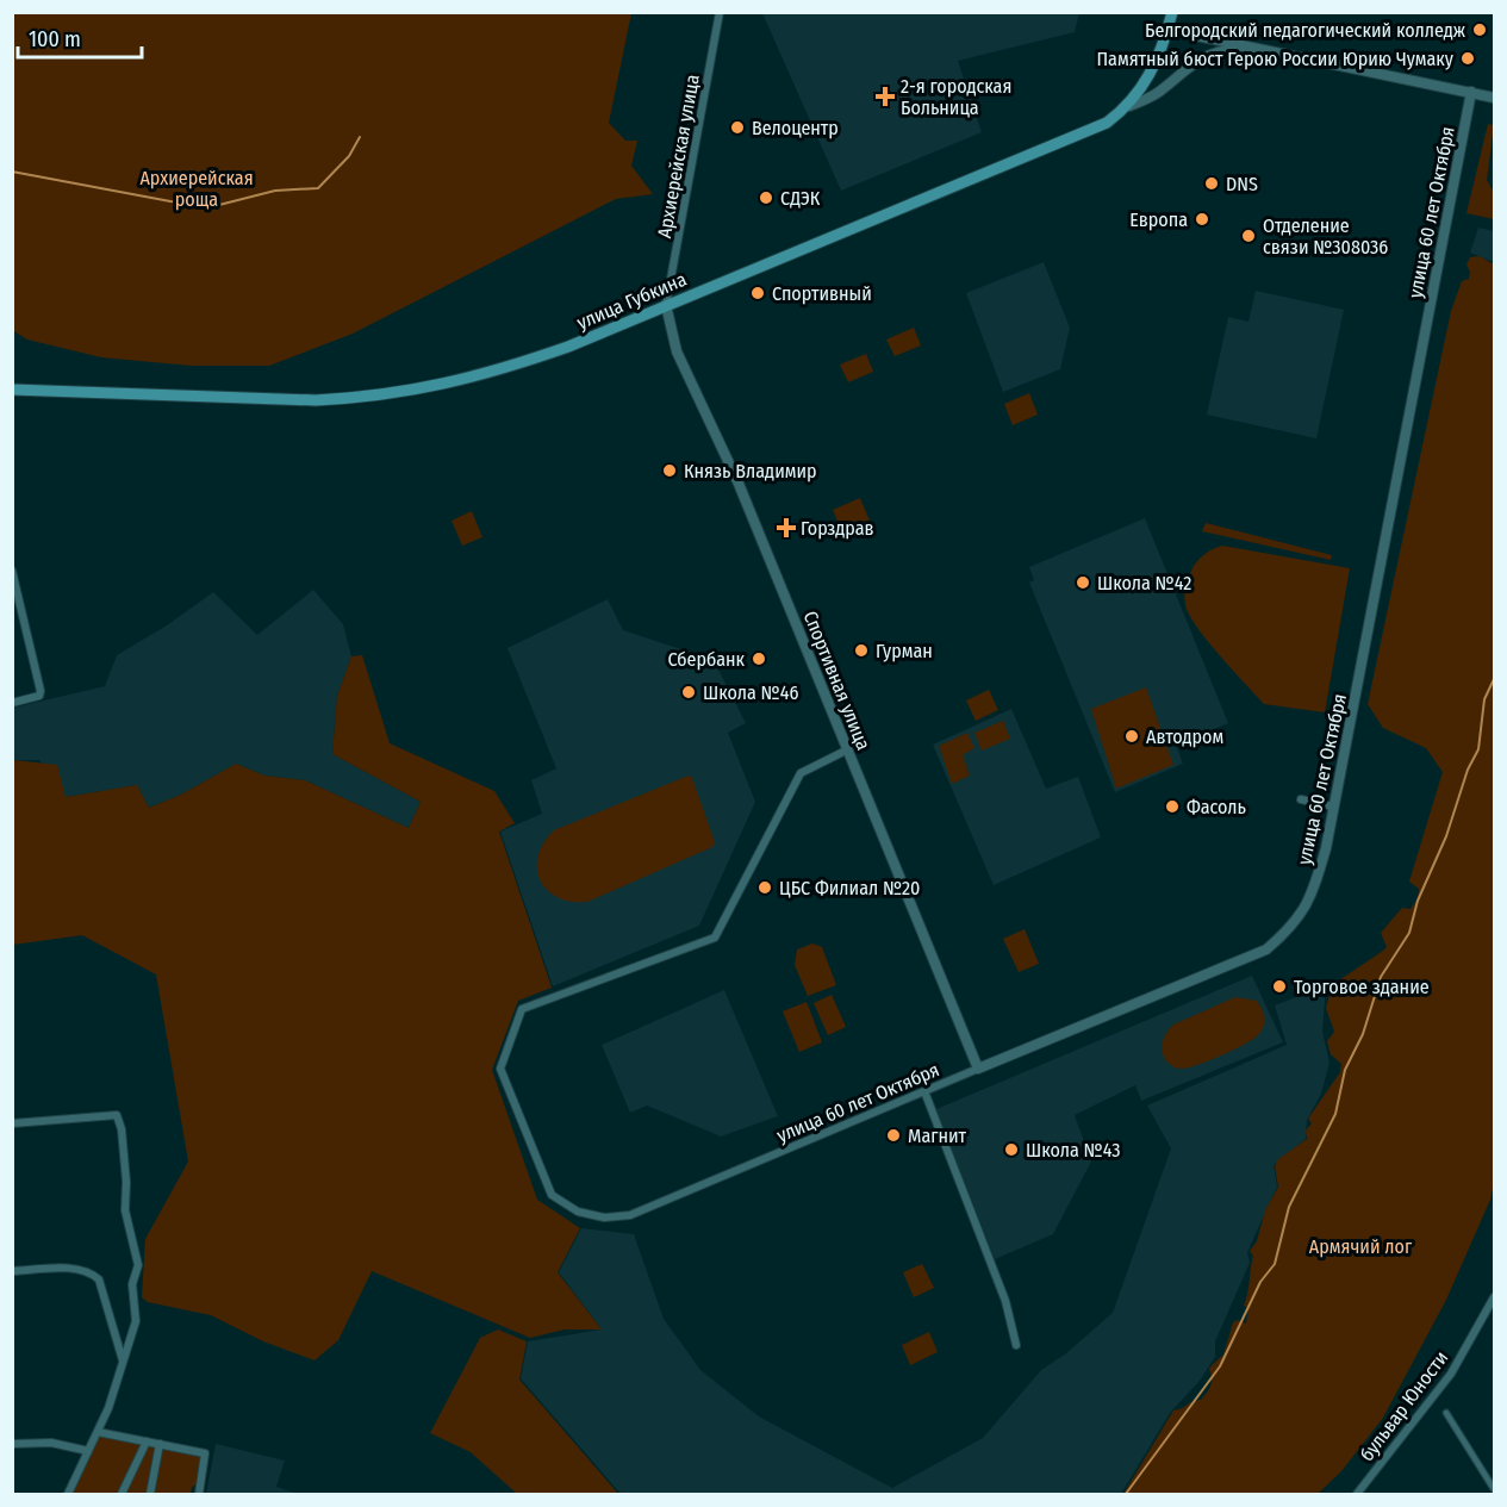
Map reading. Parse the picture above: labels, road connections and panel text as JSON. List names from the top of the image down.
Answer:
{
  "streets": {
    "main road": ["улица Губкина"],
    "street": [
      "Архиерейская улица",
      "улица 60 лет Октября",
      "Спортивная улица",
      "бульвар Юности"
    ]
  },
  "crossings": [
    ["Архиерейская улица", "улица Губкина"],
    ["Архиерейская улица", "Спортивная улица"],
    ["улица 60 лет Октября", "Спортивная улица"],
    ["улица Губкина", "Спортивная улица"]
  ],
  "parks": ["Архиерейская роща", "Армячий лог"],
  "places": {
    "other": [
      "Белгородский педагогический колледж",
      "Памятный бюст Герою России Юрию Чумаку",
      "Велоцентр",
      "DNS",
      "СДЭК",
      "Европа",
      "Отделение связи №308036",
      "Спортивный",
      "Князь Владимир",
      "Школа №42",
      "Гурман",
      "Сбербанк",
      "Школа №46",
      "Автодром",
      "Фасоль",
      "ЦБС Филиал №20",
      "Торговое здание",
      "Магнит",
      "Школа №43"
    ],
    "health": ["2-я городская Больница", "Горздрав"]
  },
  "scale_bar": "100 m"
}
